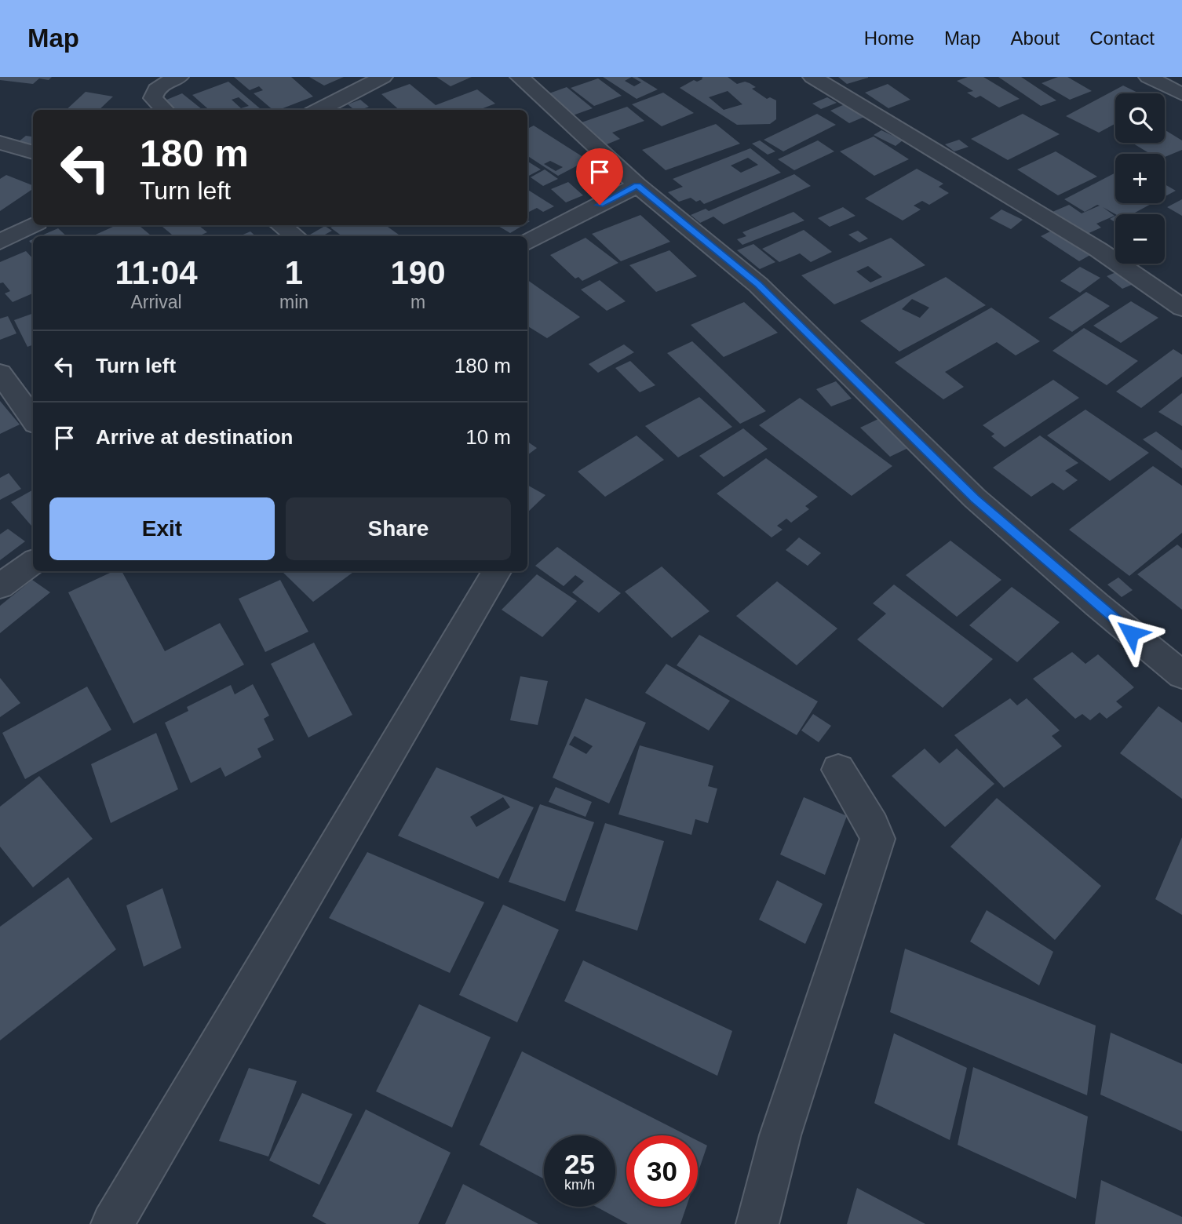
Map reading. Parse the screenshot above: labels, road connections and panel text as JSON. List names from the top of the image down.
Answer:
{
  "page": {
    "header": "Map",
    "nav": [
      "Home",
      "Map",
      "About",
      "Contact"
    ],
    "map_buttons": ["+", "−"],
    "turn": ["180 m", "Turn left"],
    "eta": [
      "11:04",
      "Arrival",
      "1",
      "min",
      "190",
      "m"
    ],
    "list": [
      {
        "name": "Turn left",
        "value": "180 m"
      },
      {
        "name": "Arrive at destination",
        "value": "10 m"
      }
    ],
    "buttons": ["Exit", "Share"],
    "speed": "25 km/h",
    "limit": "30"
  }
}
